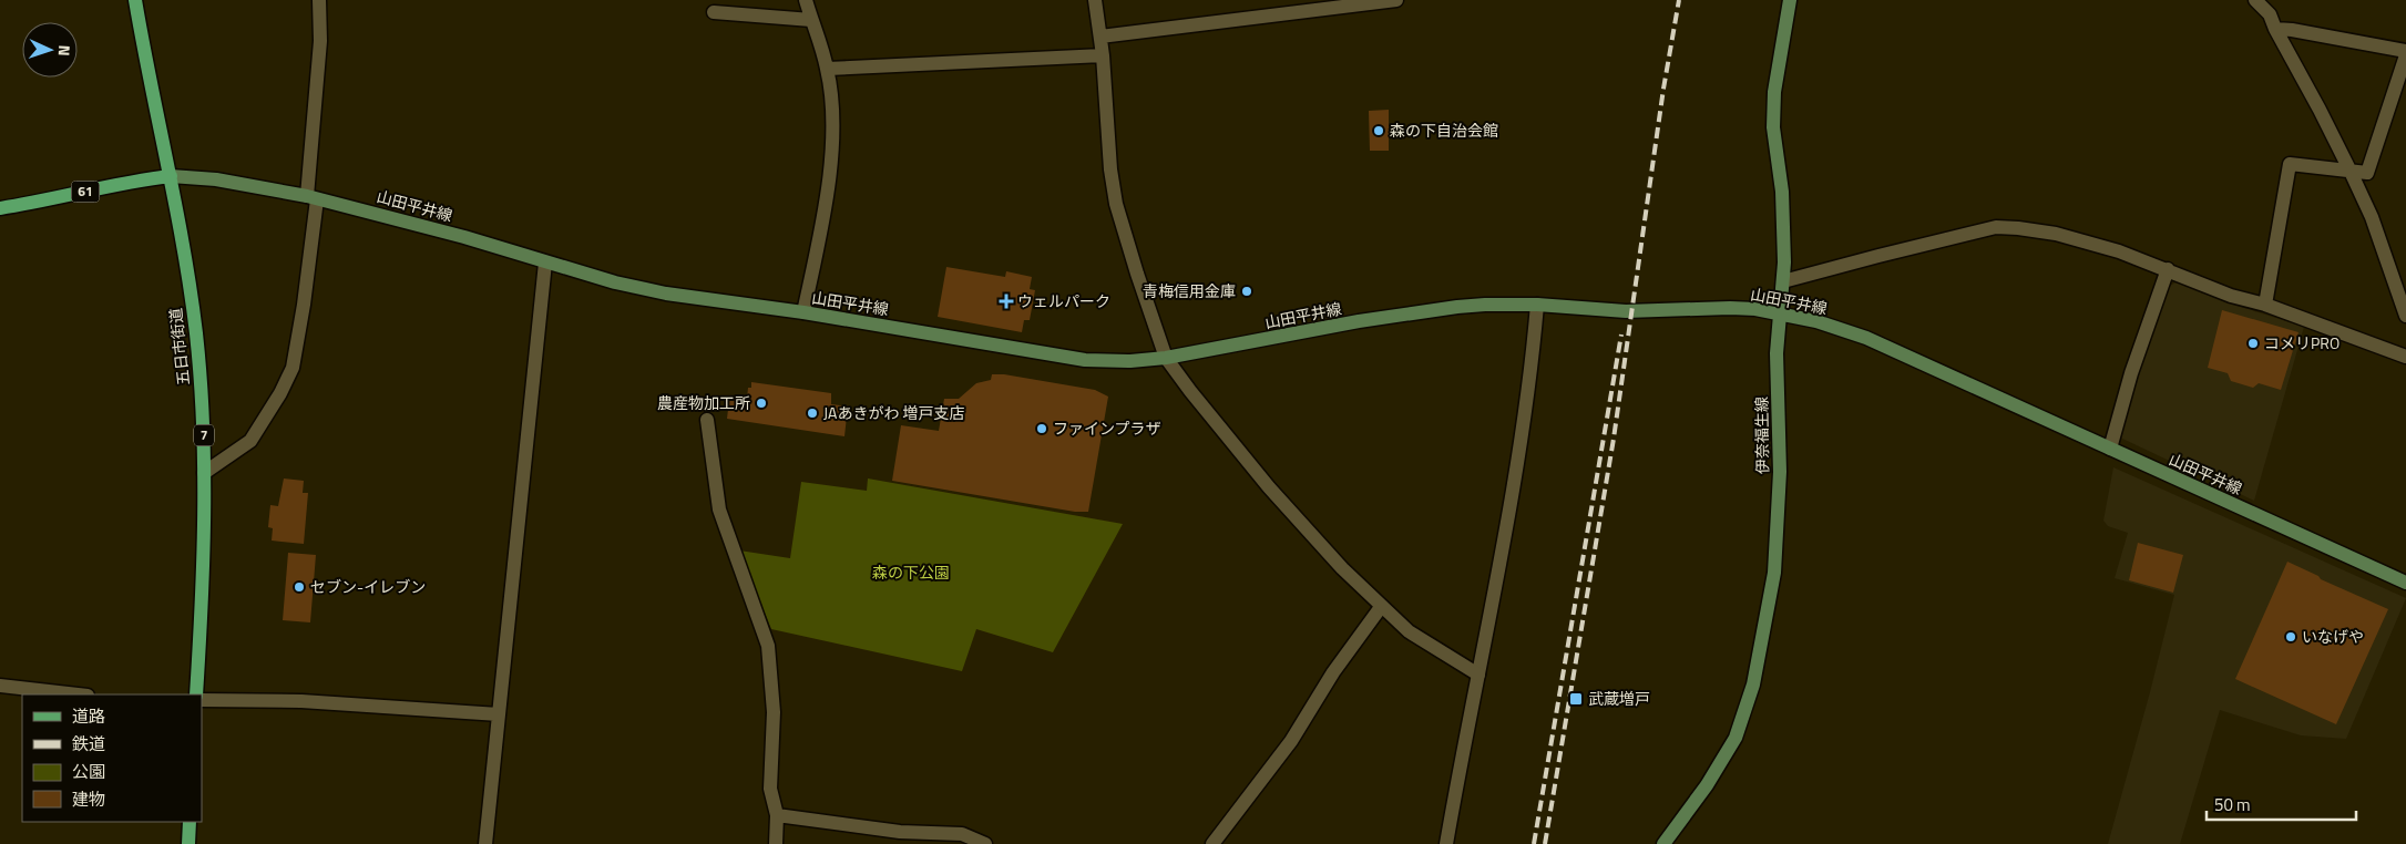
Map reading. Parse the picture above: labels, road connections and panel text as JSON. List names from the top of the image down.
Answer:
{
  "streets": {
    "main road": [
      "61",
      "山田平井線",
      "五日市街道",
      "7",
      "伊奈福生線"
    ]
  },
  "crossings": [
    ["61", "山田平井線"],
    ["61", "五日市街道"],
    ["山田平井線", "五日市街道"],
    ["山田平井線", "伊奈福生線"]
  ],
  "parks": ["森の下公園"],
  "places": {
    "other": [
      "森の下自治会館",
      "青梅信用金庫",
      "コメリPRO",
      "農産物加工所",
      "JAあきがわ 増戸支店",
      "ファインプラザ",
      "セブン-イレブン",
      "いなげや"
    ],
    "health": ["ウェルパーク"],
    "transit": ["武蔵増戸"]
  },
  "legend": [
    "道路",
    "鉄道",
    "公園",
    "建物"
  ],
  "scale_bar": "50 m",
  "north": "right"
}
